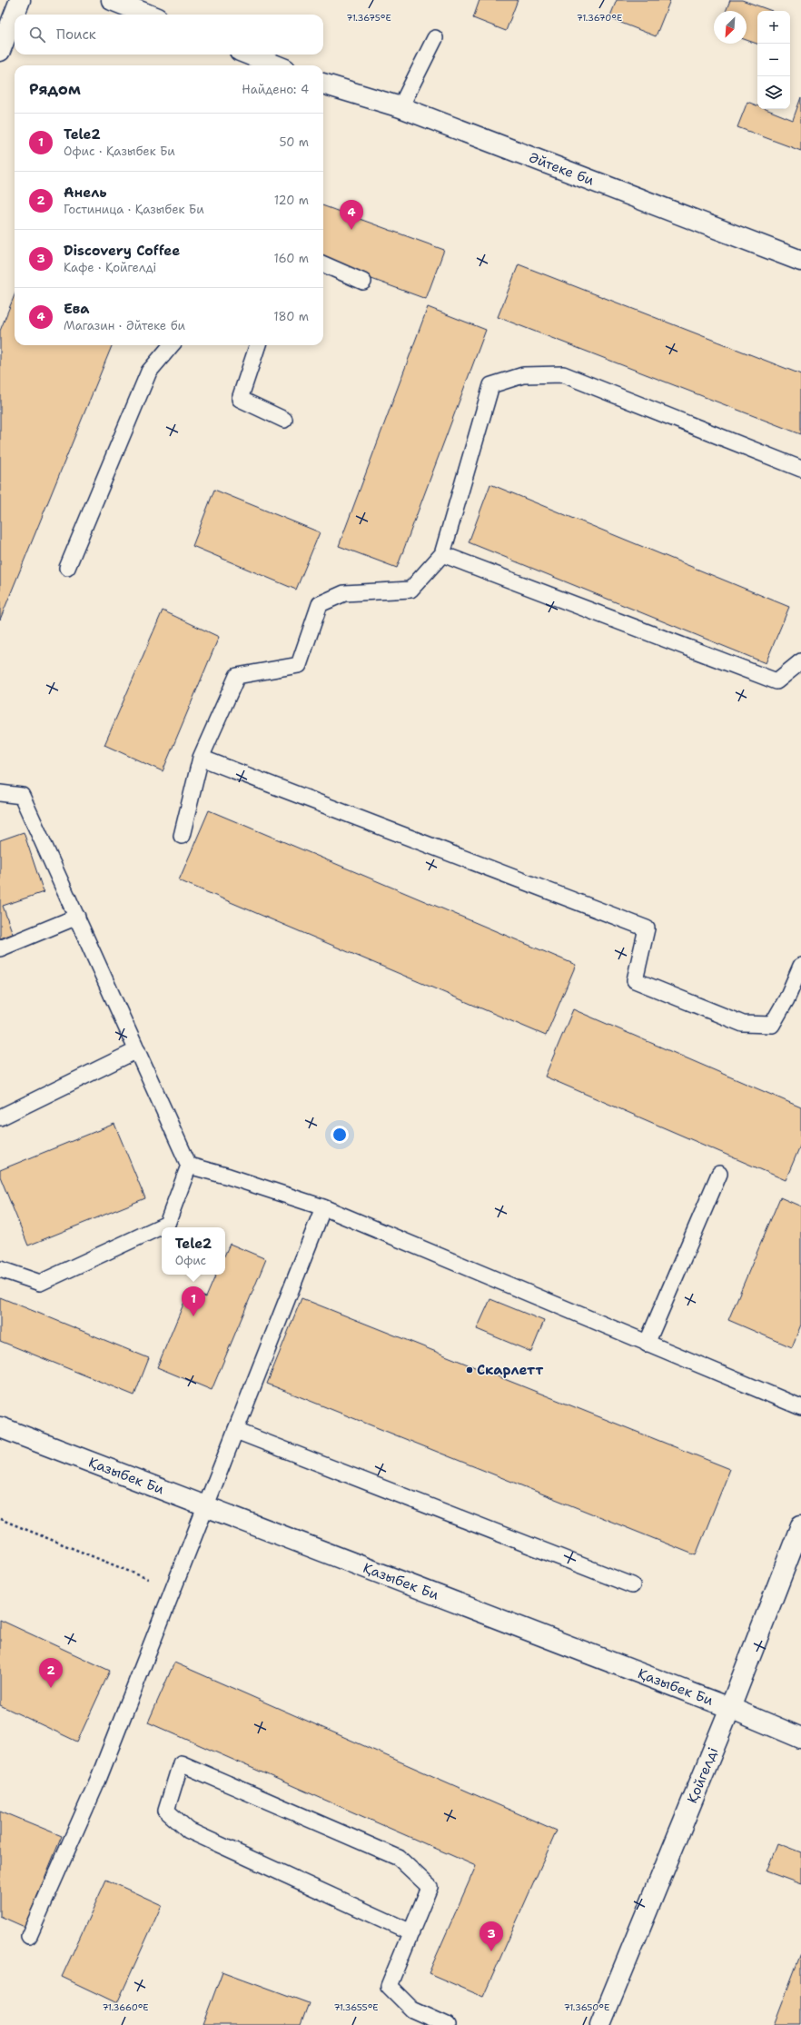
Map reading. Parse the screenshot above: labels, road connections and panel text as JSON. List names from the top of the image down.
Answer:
{
  "streets": {
    "street": ["Әйтеке би", "Қазыбек Би", "Қойгелді"]
  },
  "crossings": [
    ["Қазыбек Би", "Қойгелді"]
  ],
  "places": ["Скарлетт"],
  "north": "bottom left",
  "page": {
    "map_buttons": ["+", "−"],
    "search": "Поиск",
    "heading": ["Рядом", "Найдено: 4"],
    "list": [
      {
        "mark": "1",
        "name": "Tele2",
        "note": "Офис · Қазыбек Би",
        "value": "50 m"
      },
      {
        "mark": "2",
        "name": "Анель",
        "note": "Гостиница · Қазыбек Би",
        "value": "120 m"
      },
      {
        "mark": "3",
        "name": "Discovery Coffee",
        "note": "Кафе · Қойгелді",
        "value": "160 m"
      },
      {
        "mark": "4",
        "name": "Ева",
        "note": "Магазин · Әйтеке би",
        "value": "180 m"
      }
    ],
    "pins": [
      "4",
      "1",
      "2",
      "3"
    ],
    "popup": ["Tele2", "Офис"]
  },
  "coordinates": [
    "71.3675°E",
    "71.3670°E",
    "71.3660°E",
    "71.3655°E",
    "71.3650°E"
  ]
}
